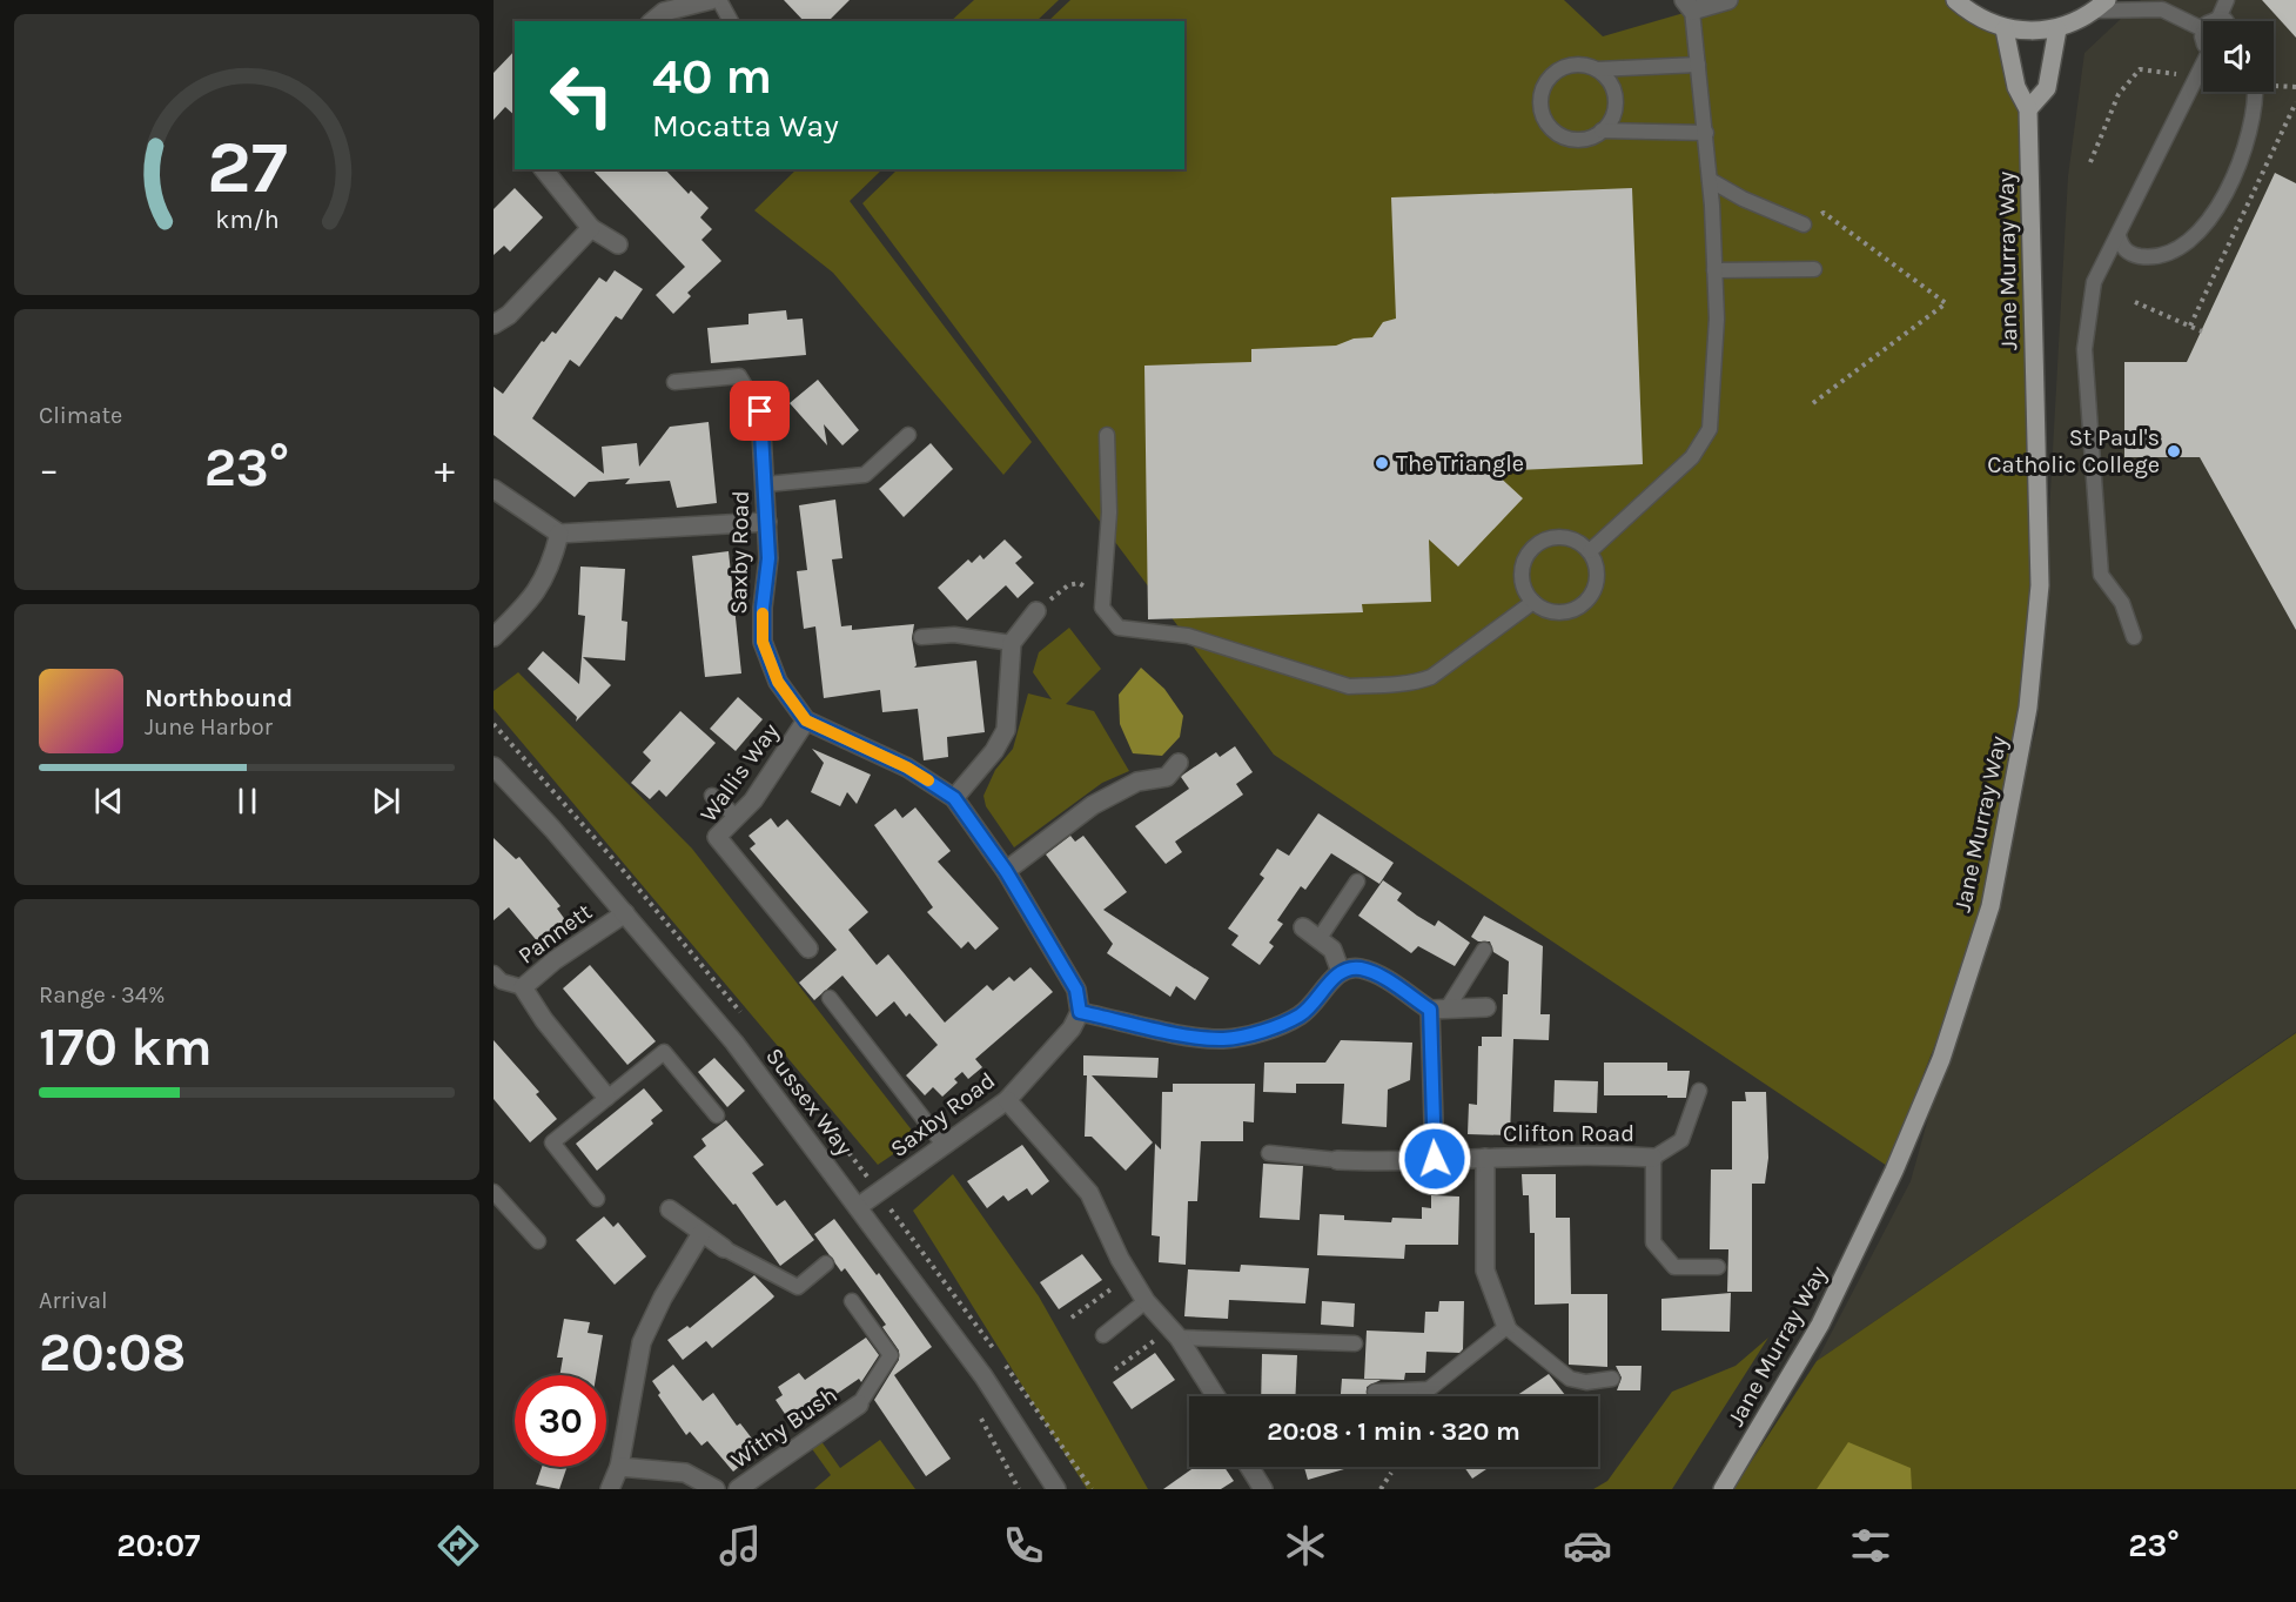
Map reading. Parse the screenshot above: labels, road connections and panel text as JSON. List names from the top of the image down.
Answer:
{
  "streets": {
    "main road": ["Jane Murray Way"],
    "street": [
      "Saxby Road",
      "Wallis Way",
      "Pannett",
      "Sussex Way",
      "Clifton Road",
      "Withy Bush"
    ]
  },
  "crossings": [
    ["Saxby Road", "Wallis Way"],
    ["Saxby Road", "Sussex Way"],
    ["Pannett", "Sussex Way"]
  ],
  "places": ["St Paul's Catholic College", "The Triangle"],
  "page": {
    "turn": ["40 m", "Mocatta Way"],
    "tile": [
      "Climate",
      ["Range · 34%", "170 km"],
      ["Arrival", "20:08"]
    ],
    "heat": ["−", "23°", "+"],
    "song": ["Northbound", "June Harbor"],
    "limit": "30",
    "trip": "20:08 · 1 min · 320 m",
    "tabs": ["20:07", "23°"],
    "gauge": ["27", "km/h"]
  }
}
